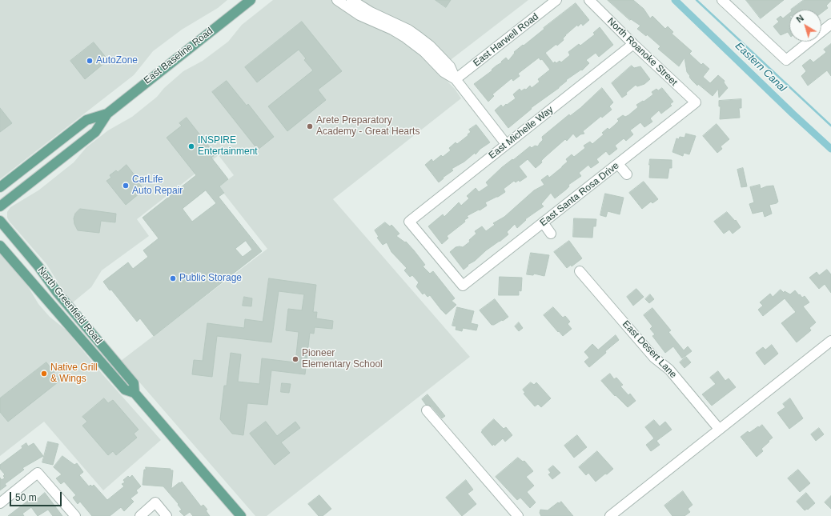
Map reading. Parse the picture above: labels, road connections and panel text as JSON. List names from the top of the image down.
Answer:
{
  "streets": {
    "main road": ["East Baseline Road", "North Greenfield Road"],
    "street": [
      "East Harwell Road",
      "North Roanoke Street",
      "East Michelle Way",
      "East Santa Rosa Drive",
      "East Desert Lane"
    ]
  },
  "crossings": [
    ["North Roanoke Street", "East Michelle Way"],
    ["North Roanoke Street", "East Santa Rosa Drive"],
    ["East Michelle Way", "East Santa Rosa Drive"]
  ],
  "water": ["Eastern Canal"],
  "places": [
    "AutoZone",
    "Arete Preparatory Academy - Great Hearts",
    "INSPIRE Entertainment",
    "CarLife Auto Repair",
    "Public Storage",
    "Pioneer Elementary School",
    "Native Grill & Wings"
  ],
  "scale_bar": "50 m",
  "north": "top left"
}
